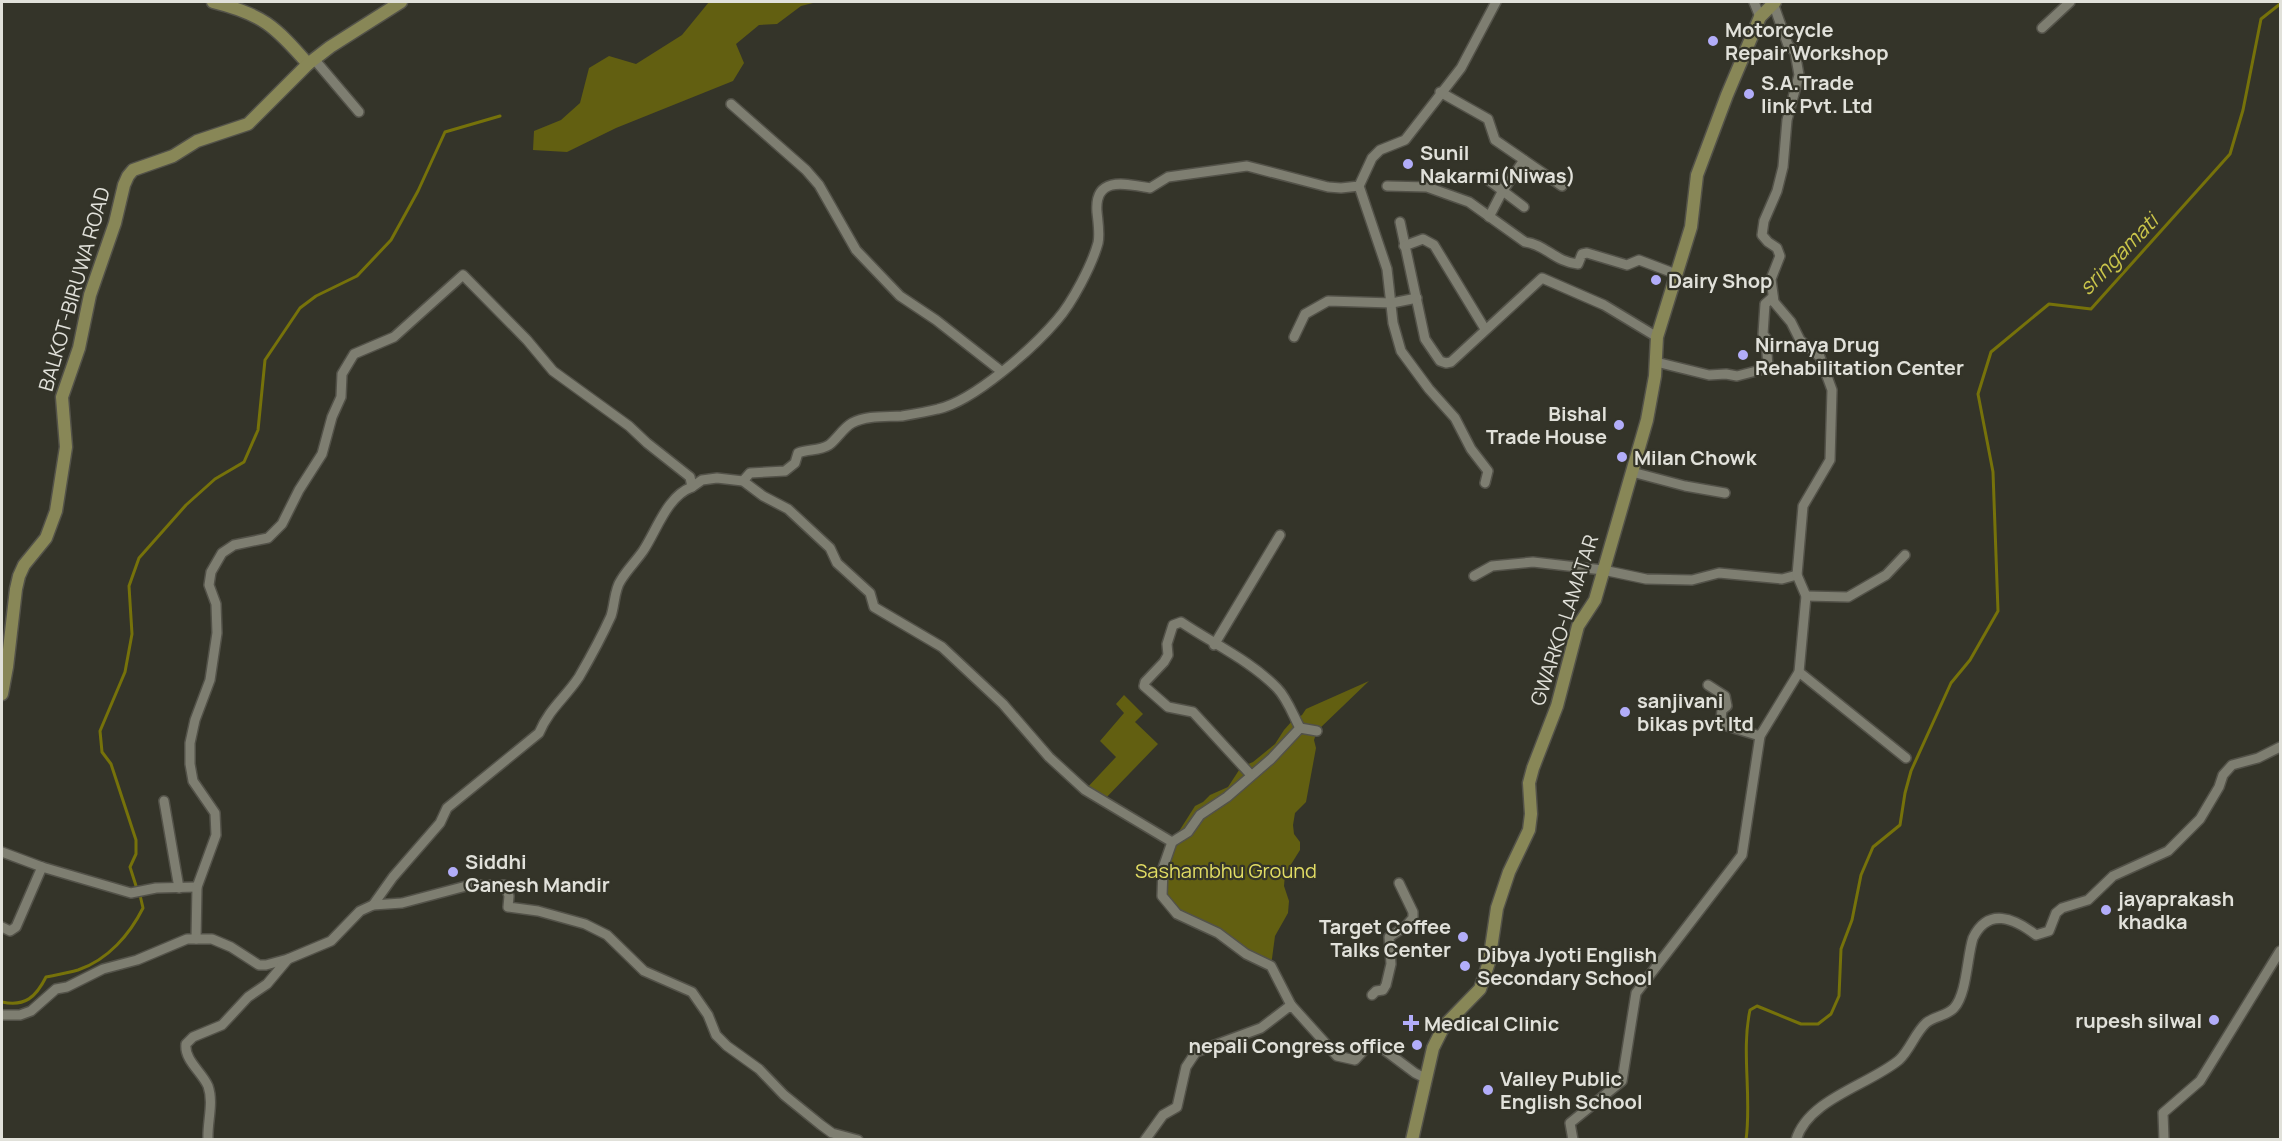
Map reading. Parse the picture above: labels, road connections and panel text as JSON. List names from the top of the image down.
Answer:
{
  "streets": {
    "main road": ["BALKOT-BIRUWA ROAD", "GWARKO-LAMATAR"]
  },
  "water": ["sringamati"],
  "parks": ["Sashambhu Ground"],
  "places": {
    "other": [
      "Motorcycle Repair Workshop",
      "S.A.Trade link Pvt. Ltd",
      "Sunil Nakarmi(Niwas)",
      "Dairy Shop",
      "Nirnaya Drug Rehabilitation Center",
      "Bishal Trade House",
      "Milan Chowk",
      "sanjivani bikas pvt ltd",
      "Siddhi Ganesh Mandir",
      "jayaprakash khadka",
      "Target Coffee Talks Center",
      "Dibya Jyoti English Secondary School",
      "rupesh silwal",
      "nepali Congress office",
      "Valley Public English School"
    ],
    "health": ["Medical Clinic"]
  }
}
